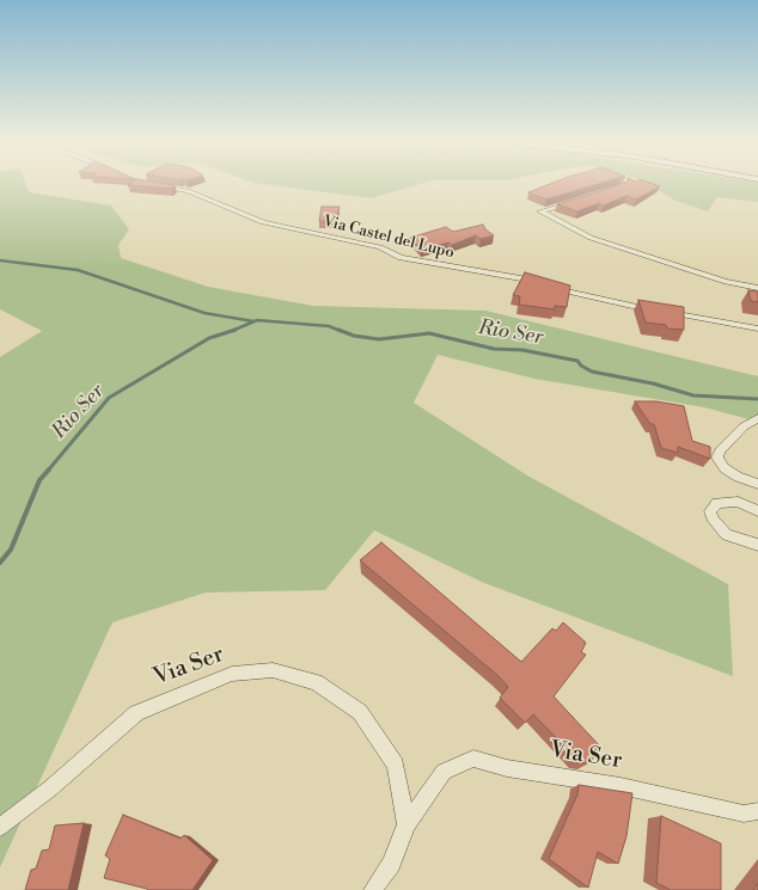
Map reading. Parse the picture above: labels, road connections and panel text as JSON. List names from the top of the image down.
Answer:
{
  "streets": {
    "street": ["Via Castel del Lupo", "Via Ser"]
  },
  "water": ["Rio Ser"]
}
